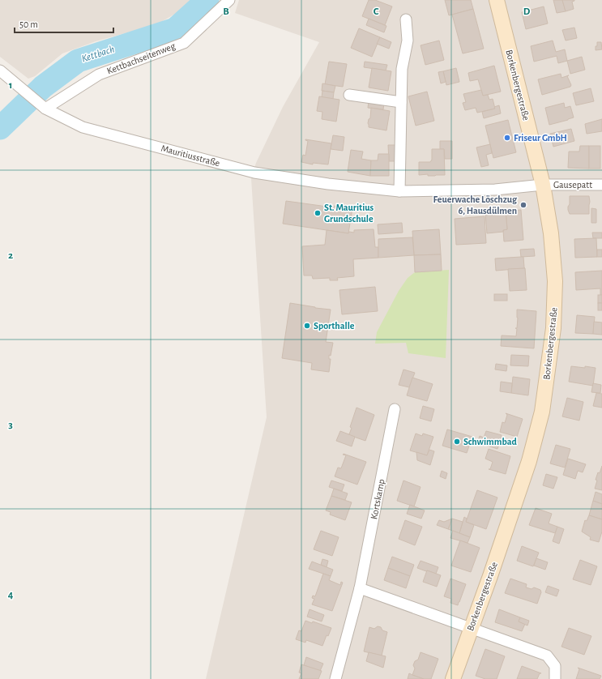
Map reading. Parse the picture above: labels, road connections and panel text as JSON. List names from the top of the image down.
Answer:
{
  "streets": {
    "street": [
      "Kettbachseitenweg",
      "Borkenbergestraße",
      "Mauritiusstraße",
      "Gausepatt",
      "Kortskamp"
    ]
  },
  "crossings": [
    ["Kettbachseitenweg", "Mauritiusstraße"],
    ["Borkenbergestraße", "Mauritiusstraße"],
    ["Borkenbergestraße", "Gausepatt"],
    ["Mauritiusstraße", "Gausepatt"]
  ],
  "water": ["Kettbach"],
  "places": [
    "Friseur GmbH",
    "Feuerwache Löschzug 6, Hausdülmen",
    "St. Mauritius Grundschule",
    "Sporthalle",
    "Schwimmbad"
  ],
  "scale_bar": "50 m",
  "grid": {
    "columns": ["B", "C", "D"],
    "rows": [
      "1",
      "2",
      "3",
      "4"
    ]
  }
}
